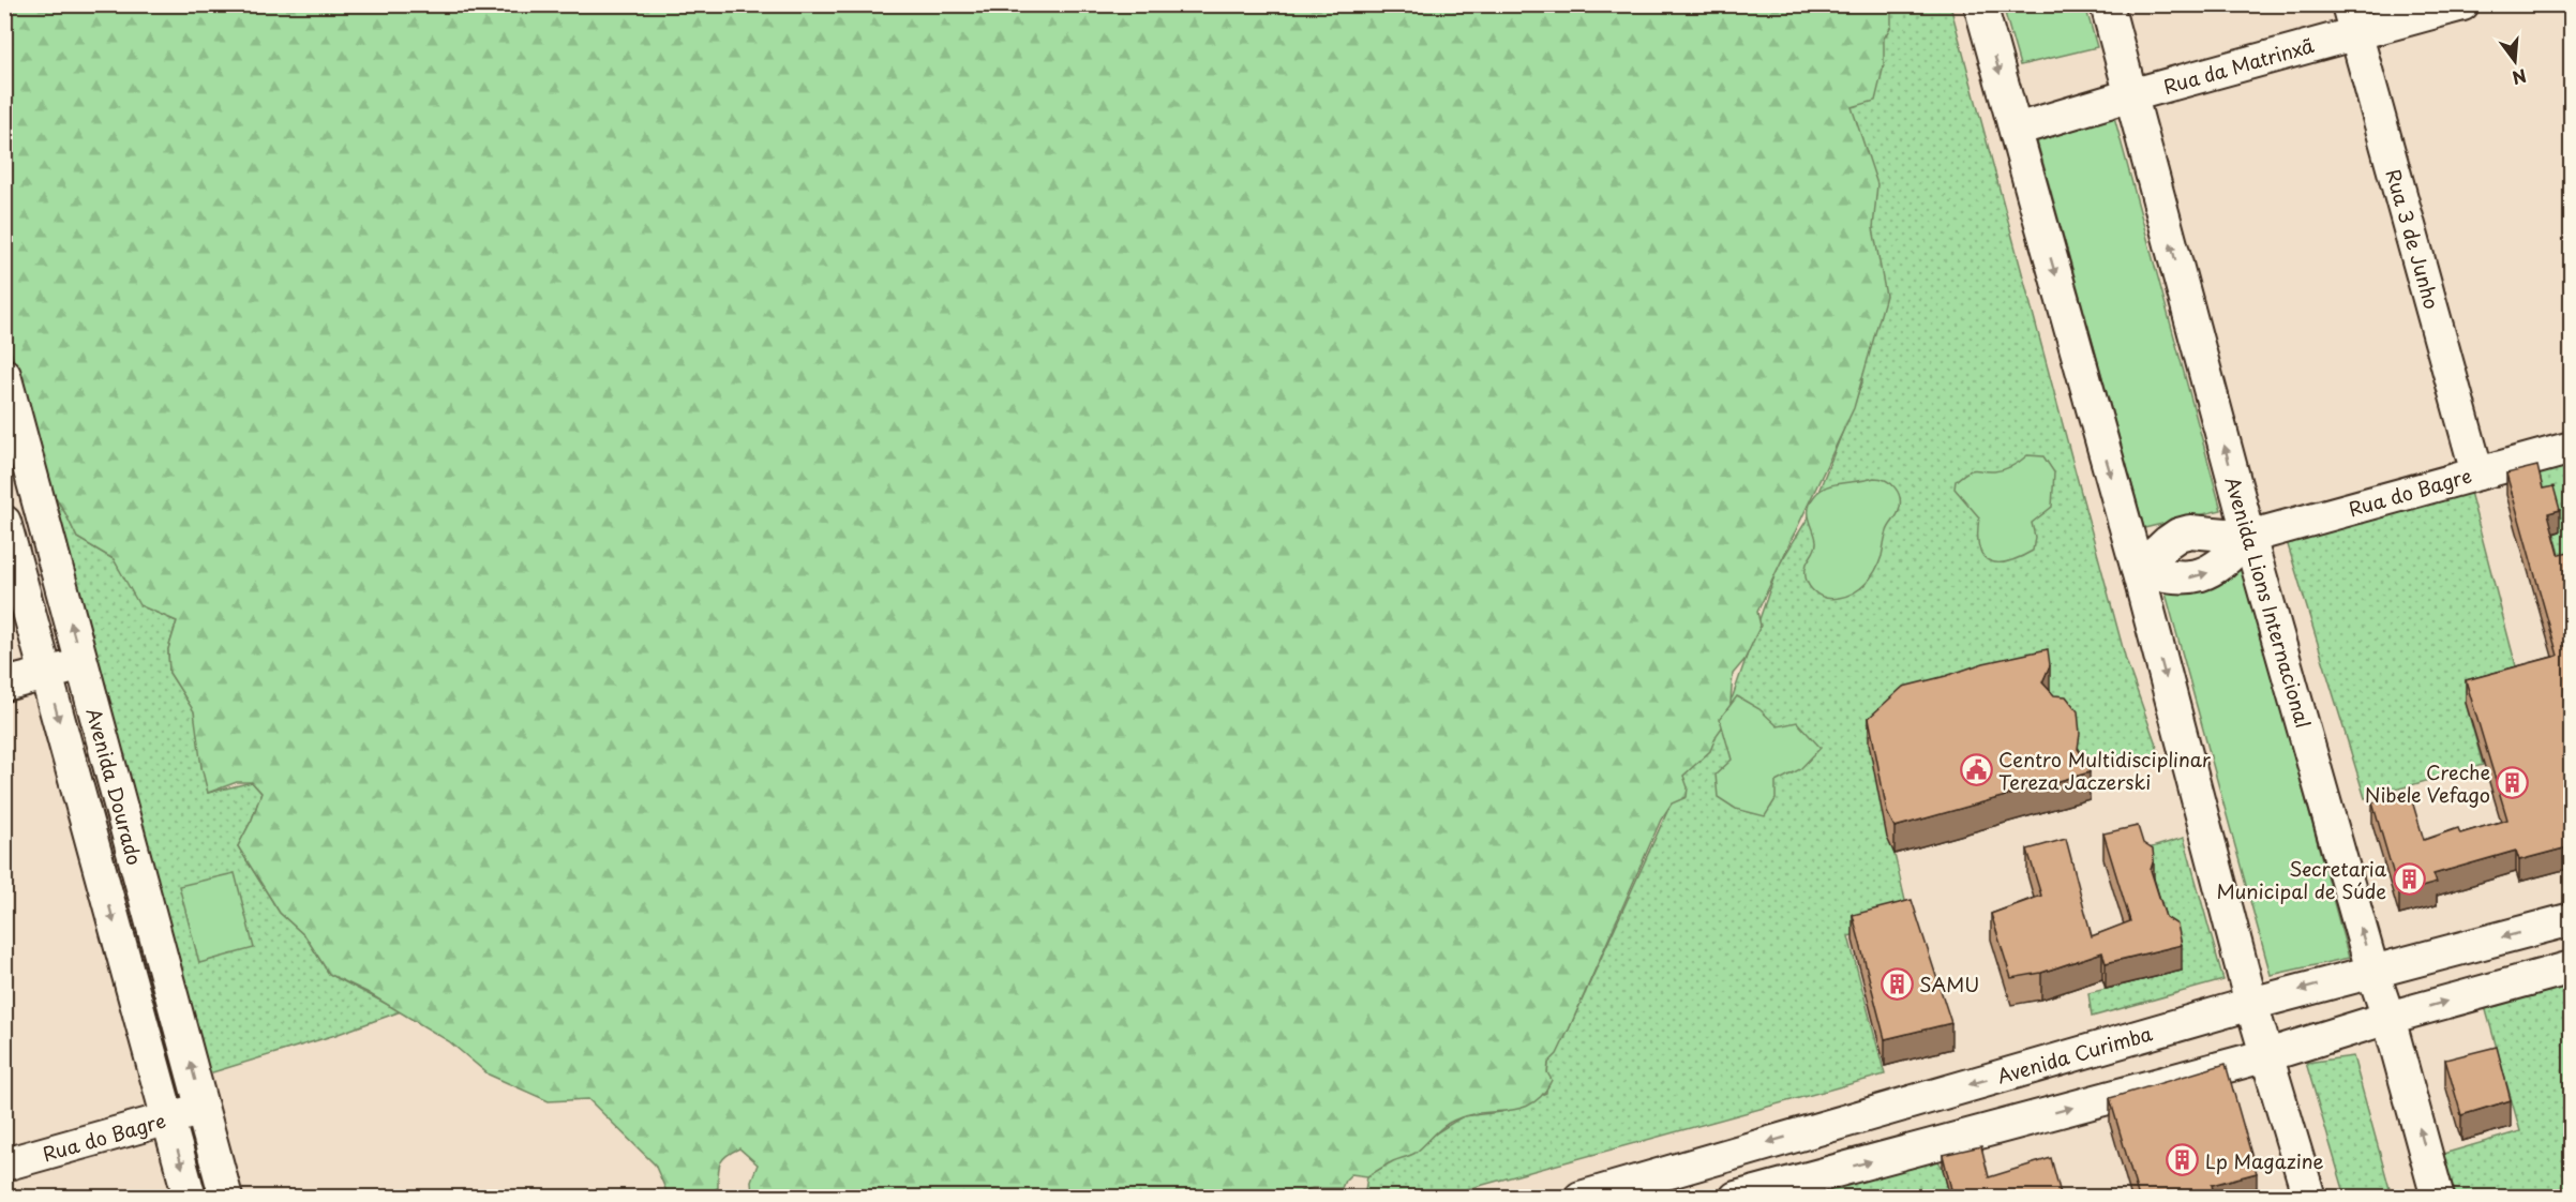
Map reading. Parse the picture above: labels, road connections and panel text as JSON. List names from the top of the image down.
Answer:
{
  "streets": {
    "street": [
      "Rua da Matrinxã",
      "Rua 3 de Junho",
      "Rua do Bagre",
      "Avenida Lions Internacional",
      "Avenida Dourado",
      "Avenida Curimba"
    ]
  },
  "crossings": [
    ["Rua da Matrinxã", "Rua 3 de Junho"],
    ["Rua da Matrinxã", "Avenida Lions Internacional"],
    ["Rua 3 de Junho", "Rua do Bagre"],
    ["Rua do Bagre", "Avenida Lions Internacional"],
    ["Rua do Bagre", "Avenida Dourado"],
    ["Avenida Lions Internacional", "Avenida Curimba"]
  ],
  "places": {
    "public building": ["Centro Multidisciplinar Tereza Jaczerski"],
    "building": [
      "Creche Nibele Vefago",
      "Secretaria Municipal de Súde",
      "SAMU",
      "Lp Magazine"
    ]
  },
  "north": "bottom"
}
